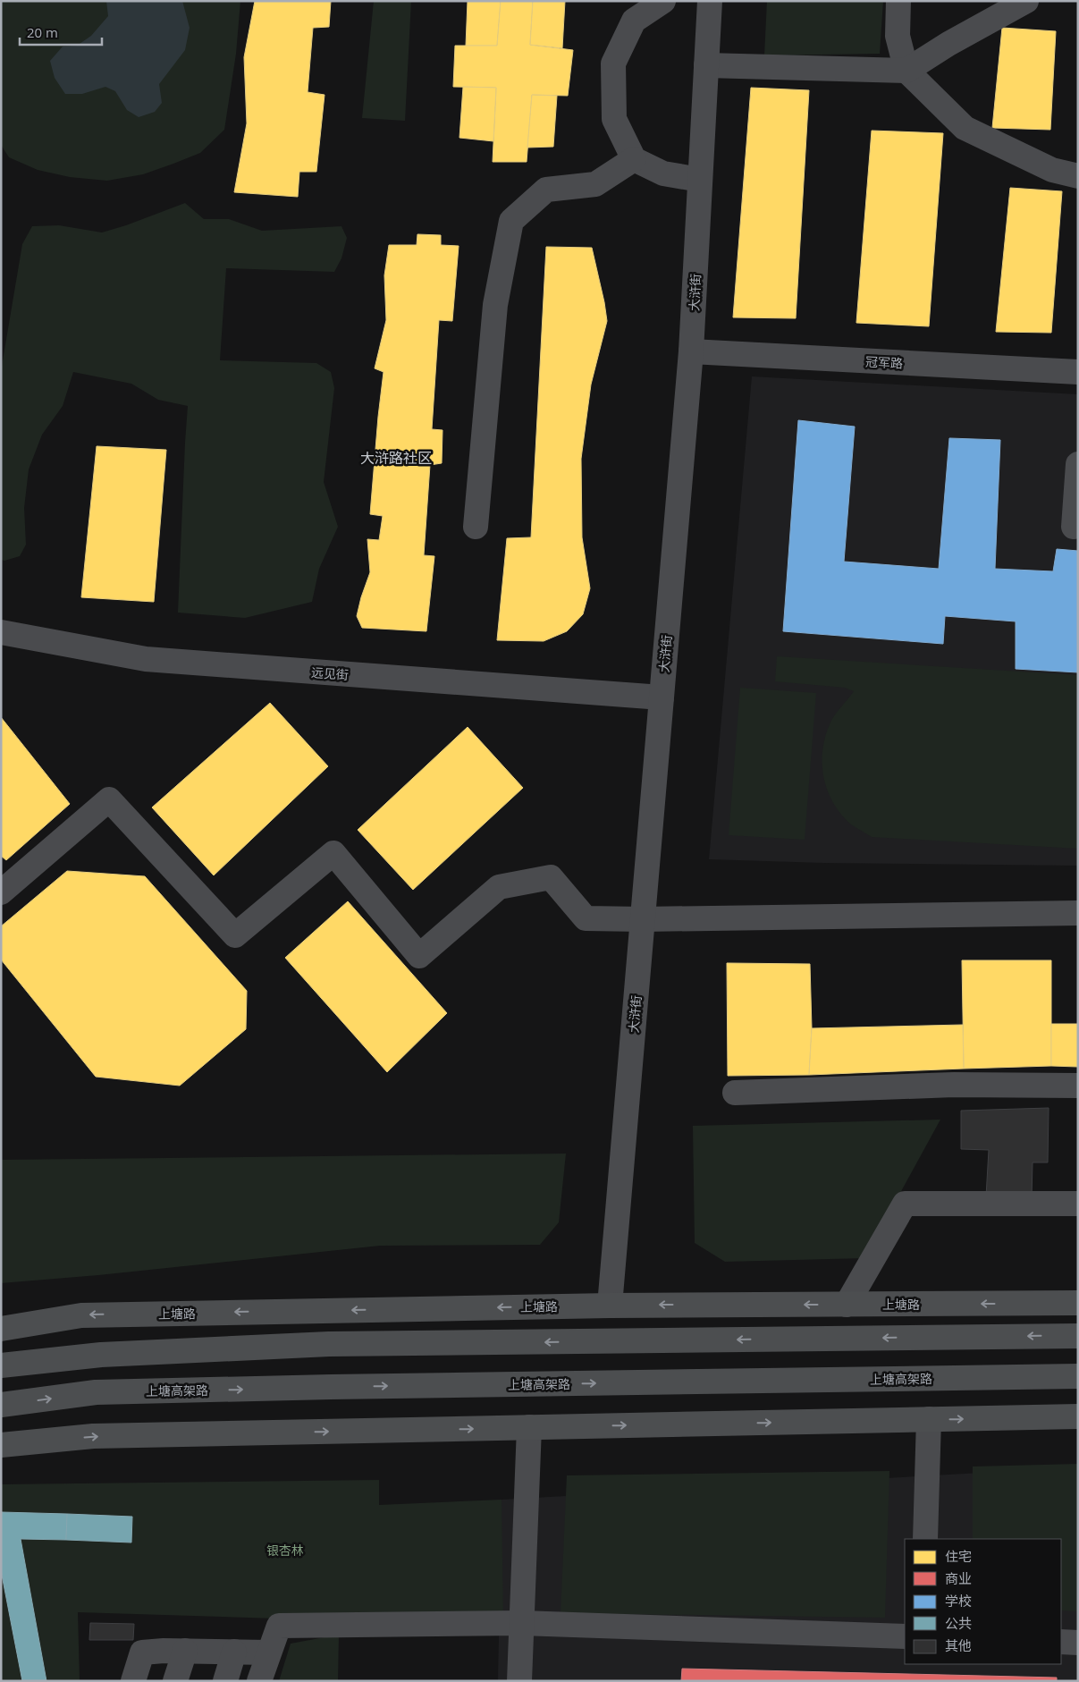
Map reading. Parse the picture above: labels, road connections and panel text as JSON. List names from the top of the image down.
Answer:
{
  "streets": {
    "main road": ["上塘路", "上塘高架路"],
    "street": ["大浒街", "冠军路", "远见街"]
  },
  "crossings": [
    ["大浒街", "冠军路"],
    ["大浒街", "远见街"],
    ["大浒街", "上塘路"]
  ],
  "districts": ["大浒路社区"],
  "parks": ["银杏林"],
  "legend": [
    "住宅",
    "商业",
    "学校",
    "公共",
    "其他"
  ],
  "scale_bar": "20 m"
}
